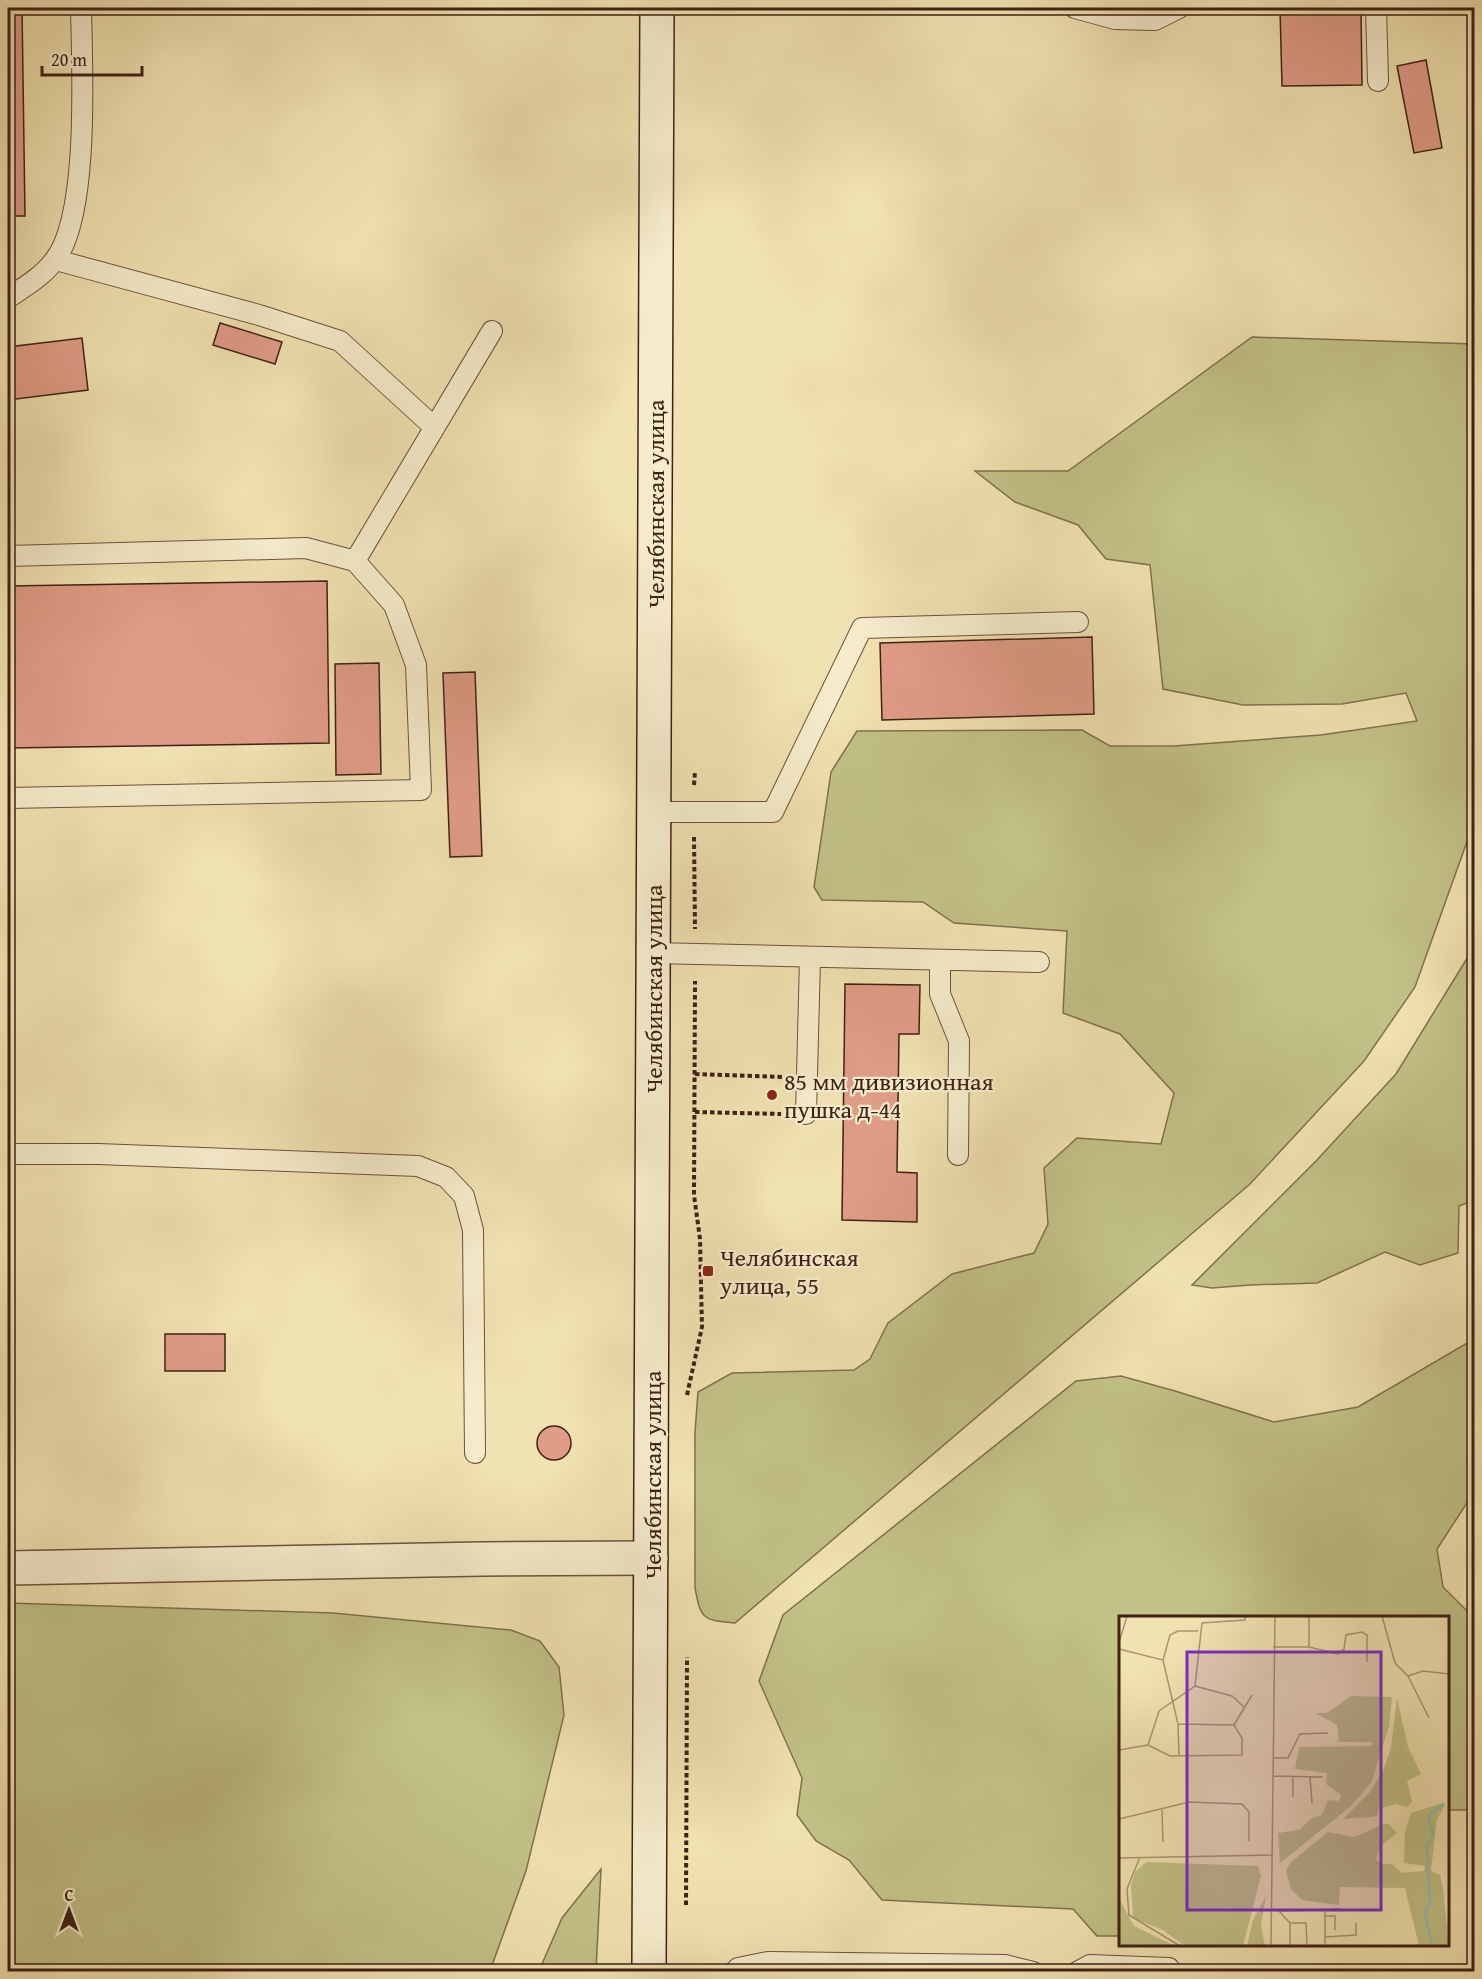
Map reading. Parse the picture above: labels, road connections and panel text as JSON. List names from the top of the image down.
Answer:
{
  "streets": {
    "street": ["Челябинская улица"]
  },
  "places": {
    "other": ["85 мм дивизионная пушка д-44"],
    "transit": ["Челябинская улица, 55"]
  },
  "scale_bar": "20 m",
  "north": "top"
}
